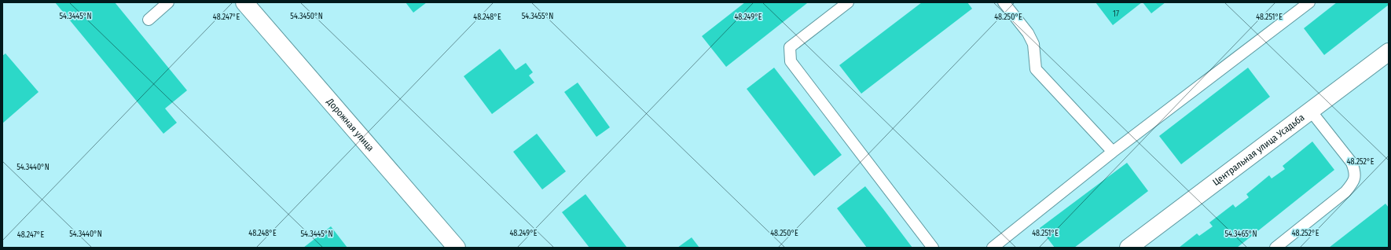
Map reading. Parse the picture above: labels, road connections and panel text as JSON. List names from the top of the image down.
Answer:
{
  "streets": {
    "street": ["Дорожная улица", "Центральная улица Усадьба"]
  },
  "house_numbers": ["17"],
  "coordinates": [
    "54.3445°N",
    "54.3450°N",
    "54.3455°N",
    "48.247°E",
    "48.248°E",
    "48.249°E",
    "48.250°E",
    "48.251°E",
    "48.252°E",
    "54.3440°N",
    "54.3465°N"
  ]
}
